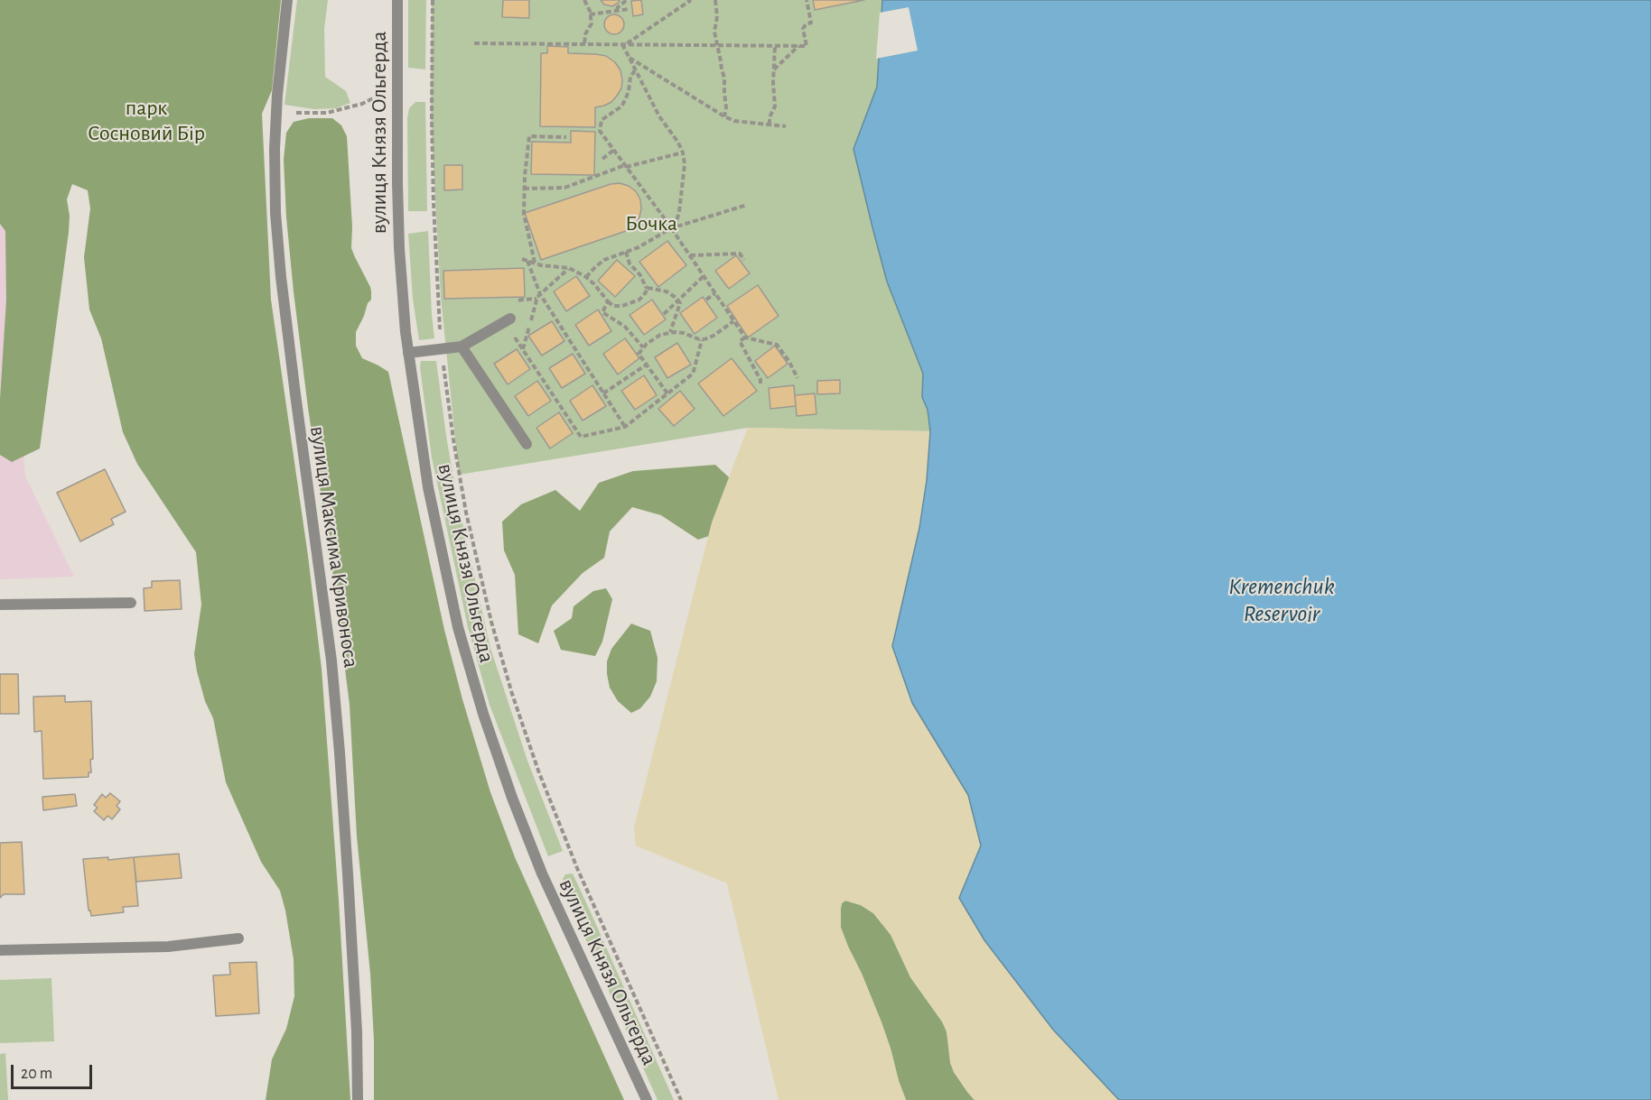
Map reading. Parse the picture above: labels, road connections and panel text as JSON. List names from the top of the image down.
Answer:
{
  "streets": {
    "street": ["вулиця Князя Ольгерда", "вулиця Максима Кривоноса"]
  },
  "water": ["Kremenchuk Reservoir"],
  "parks": ["парк Сосновий Бір", "Бочка"],
  "scale_bar": "20 m"
}
